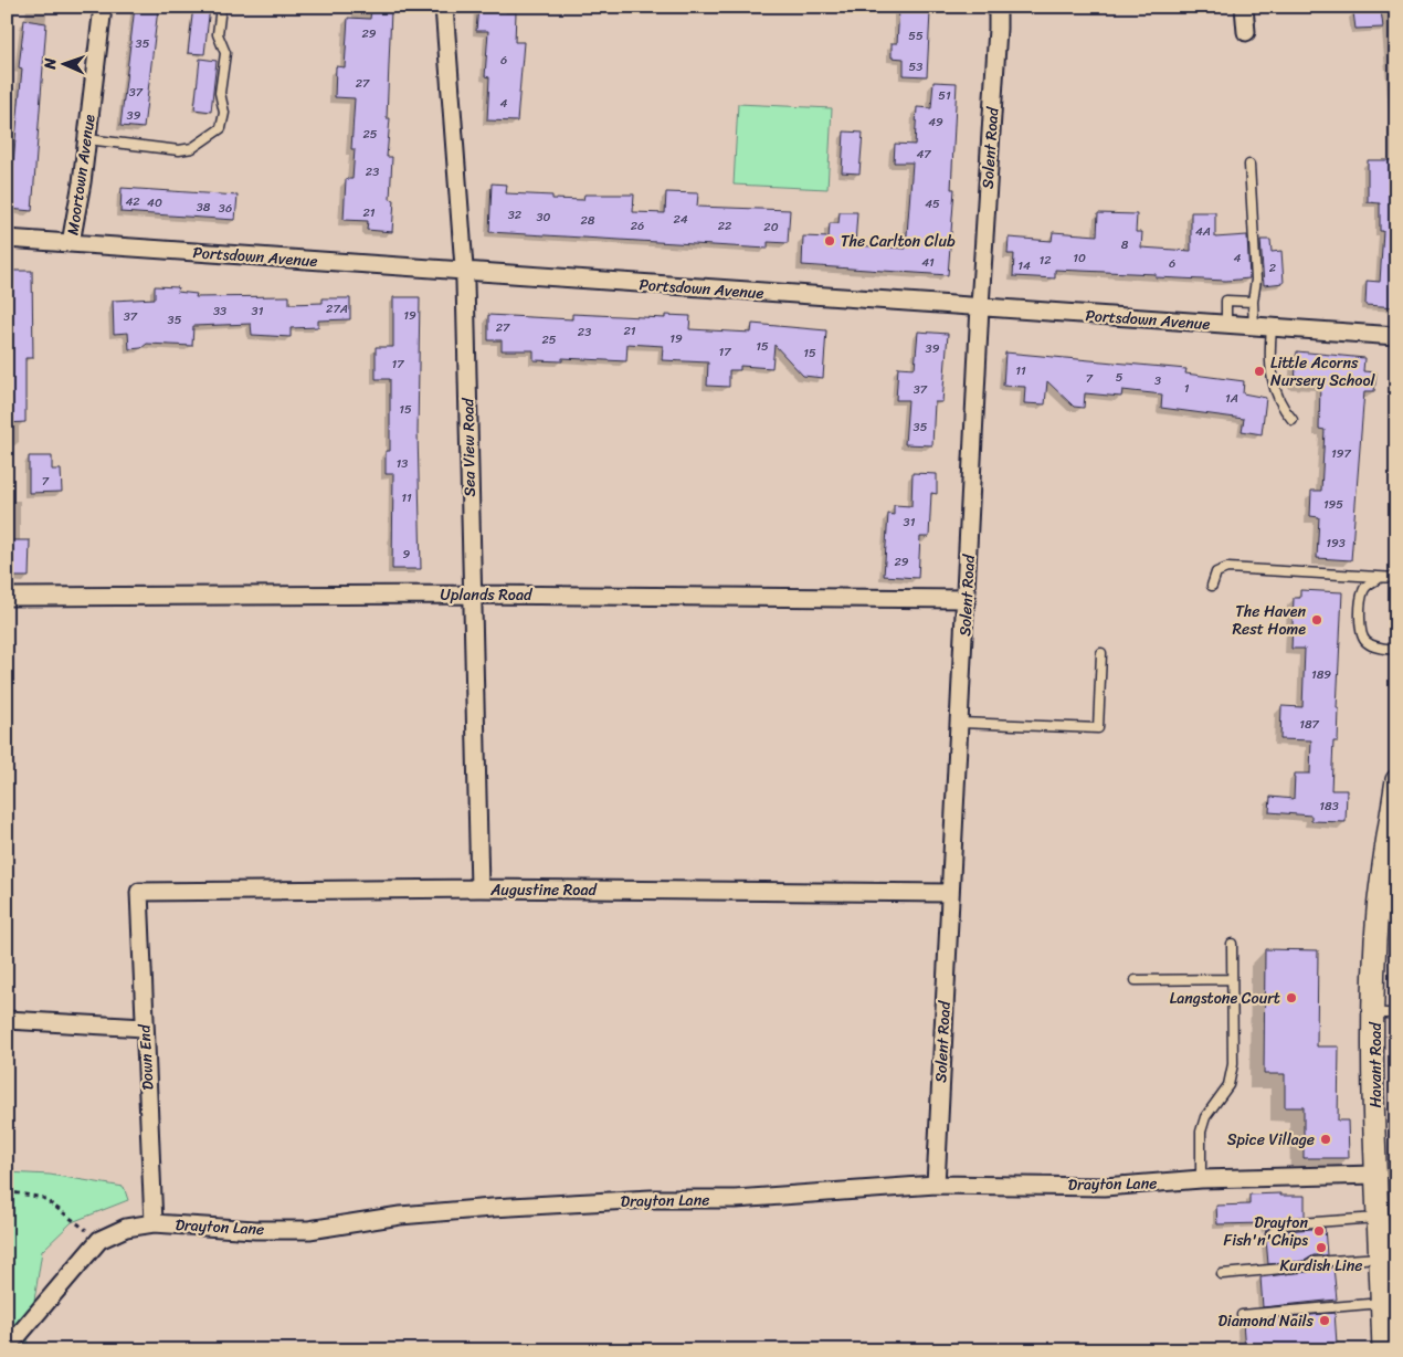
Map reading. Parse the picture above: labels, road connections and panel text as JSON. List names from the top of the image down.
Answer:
{
  "streets": {
    "street": [
      "Solent Road",
      "Moortown Avenue",
      "Portsdown Avenue",
      "Sea View Road",
      "Uplands Road",
      "Augustine Road",
      "Down End",
      "Havant Road",
      "Drayton Lane"
    ]
  },
  "crossings": [
    ["Solent Road", "Portsdown Avenue"],
    ["Solent Road", "Uplands Road"],
    ["Solent Road", "Augustine Road"],
    ["Solent Road", "Drayton Lane"],
    ["Moortown Avenue", "Portsdown Avenue"],
    ["Portsdown Avenue", "Sea View Road"],
    ["Sea View Road", "Uplands Road"],
    ["Sea View Road", "Augustine Road"],
    ["Augustine Road", "Down End"],
    ["Down End", "Drayton Lane"],
    ["Havant Road", "Drayton Lane"]
  ],
  "places": [
    "The Carlton Club",
    "Little Acorns Nursery School",
    "The Haven Rest Home",
    "Langstone Court",
    "Spice Village",
    "Drayton Fish'n'Chips",
    "Kurdish Line",
    "Diamond Nails"
  ],
  "house_numbers": [
    "29",
    "55",
    "35",
    "6",
    "53",
    "27",
    "37",
    "51",
    "4",
    "39",
    "49",
    "25",
    "47",
    "23",
    "42",
    "40",
    "45",
    "38",
    "36",
    "21",
    "32",
    "30",
    "24",
    "28",
    "26",
    "22",
    "20",
    "4A",
    "8",
    "10",
    "4",
    "12",
    "41",
    "6",
    "14",
    "2",
    "27A",
    "33",
    "31",
    "19",
    "37",
    "35",
    "27",
    "21",
    "23",
    "19",
    "25",
    "15",
    "39",
    "17",
    "15",
    "17",
    "11",
    "5",
    "7",
    "3",
    "1",
    "37",
    "1A",
    "15",
    "35",
    "197",
    "13",
    "7",
    "11",
    "195",
    "31",
    "193",
    "9",
    "29",
    "189",
    "187",
    "183"
  ],
  "north": "left"
}
